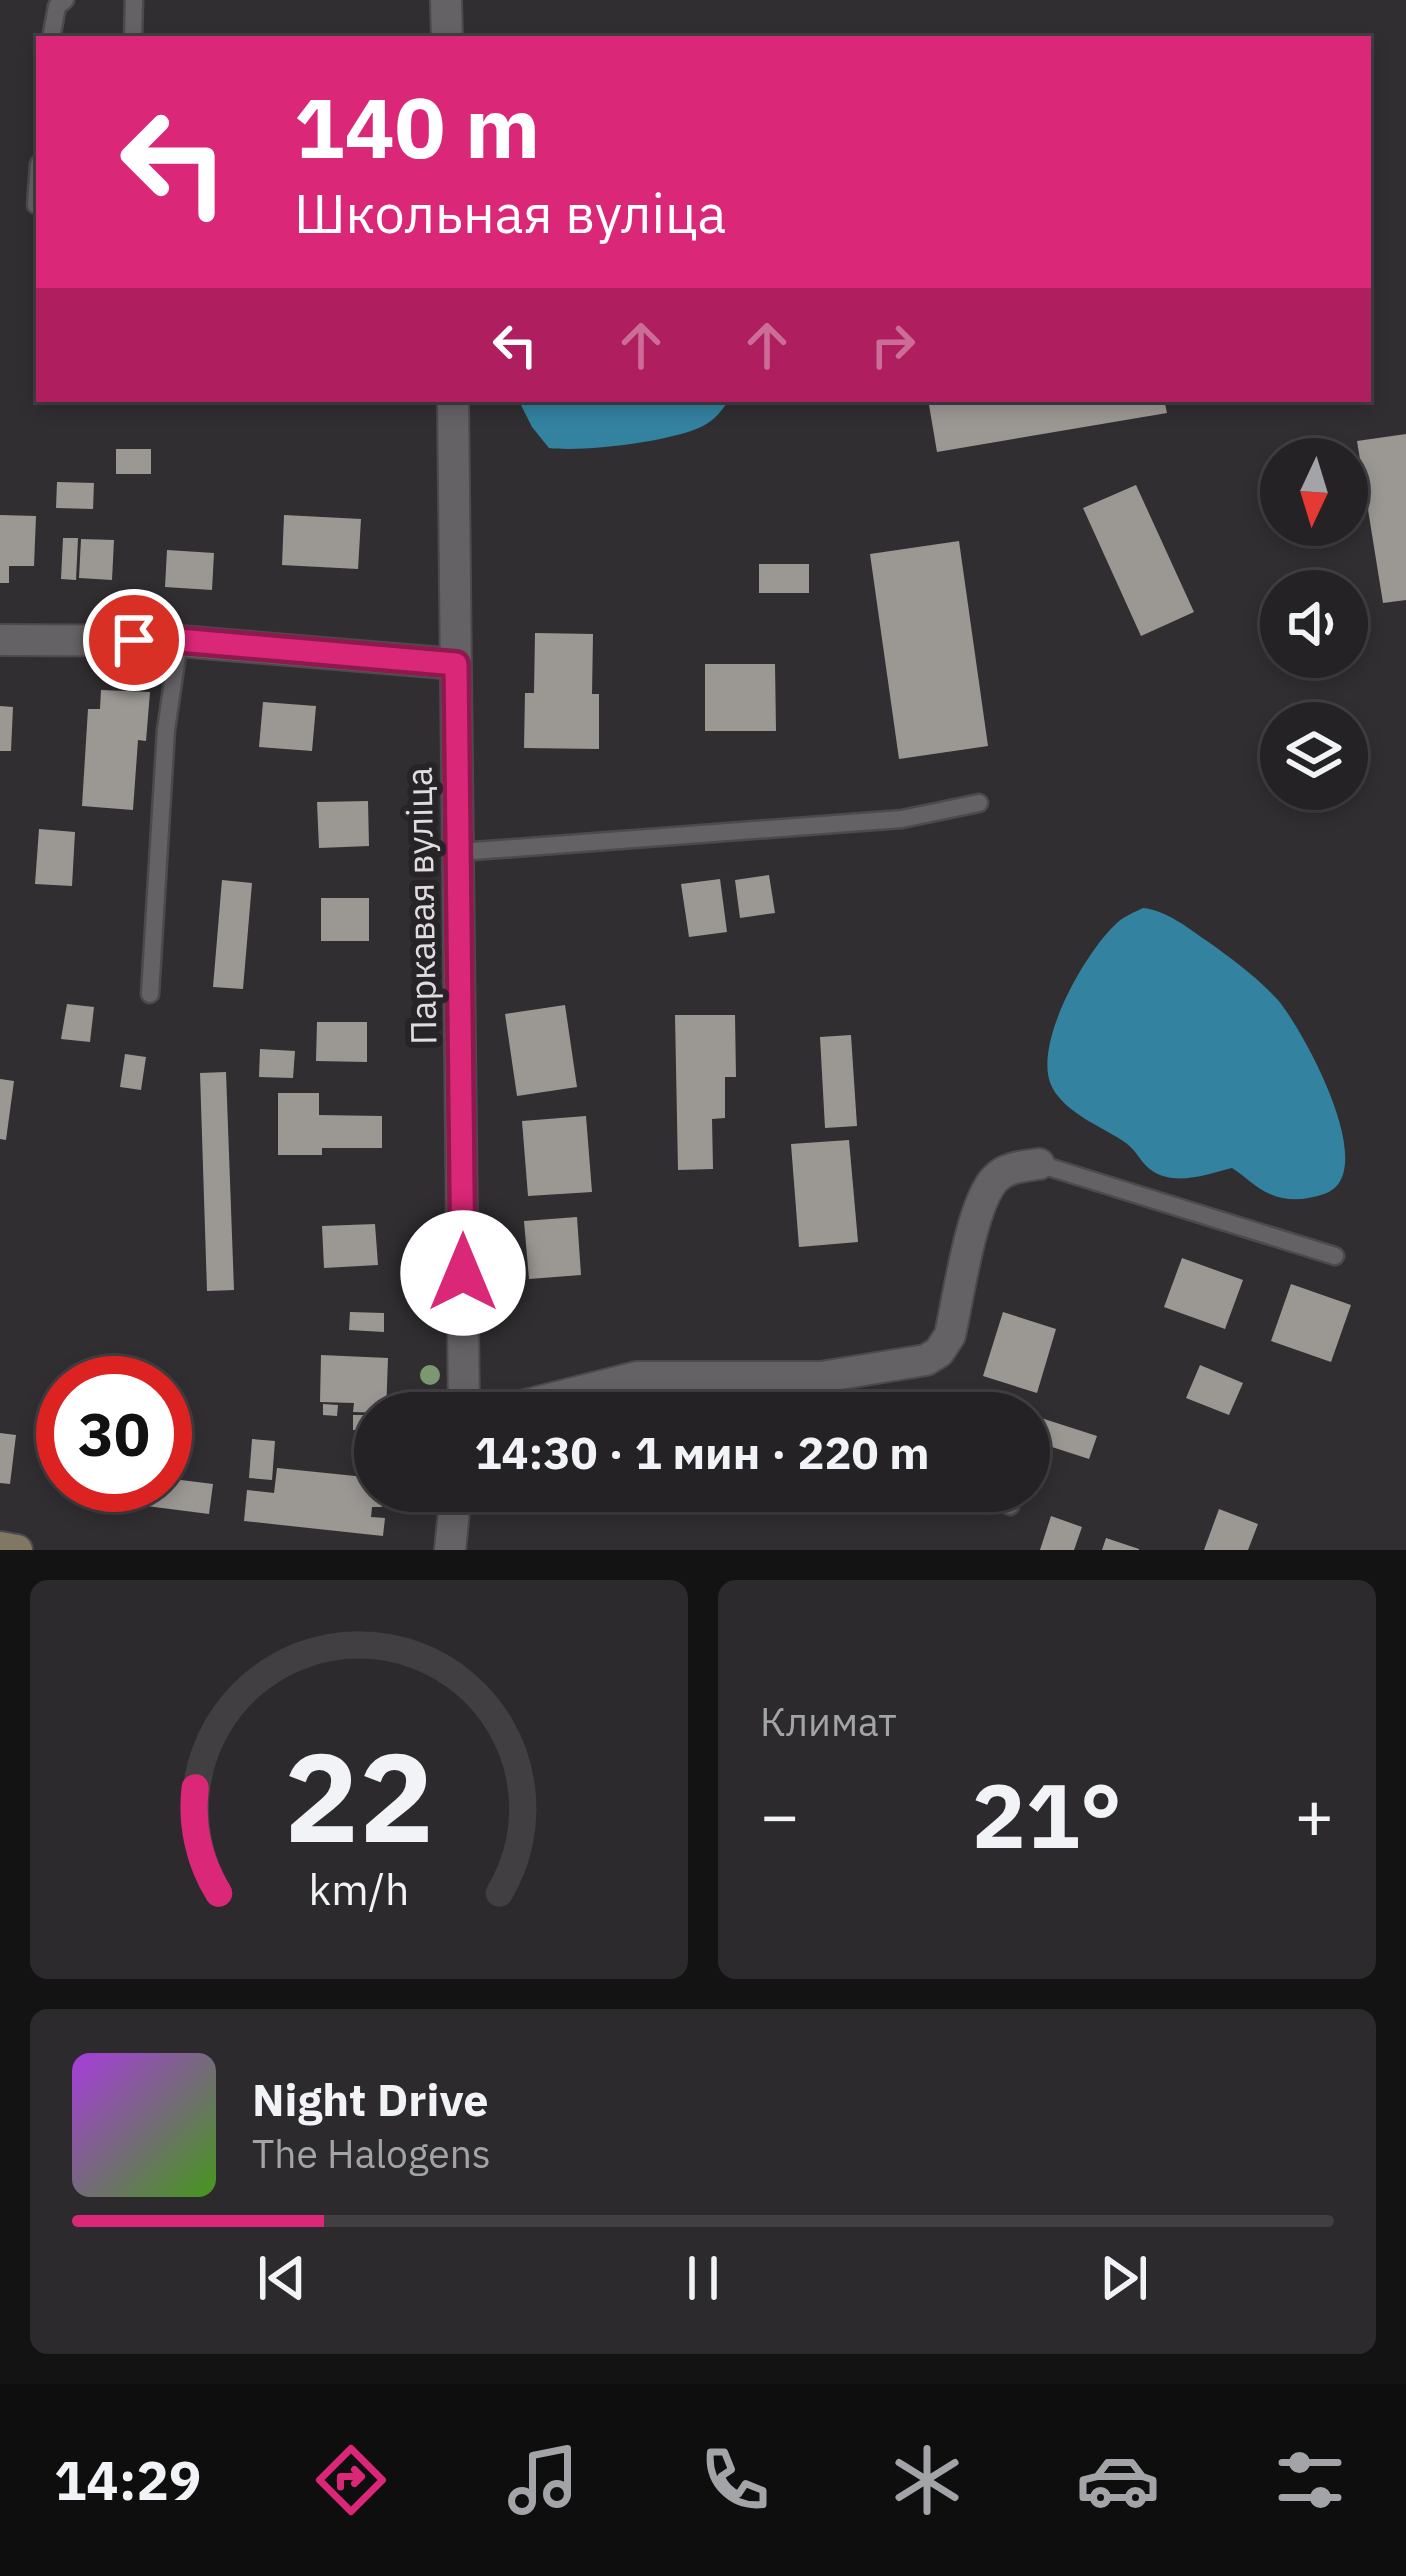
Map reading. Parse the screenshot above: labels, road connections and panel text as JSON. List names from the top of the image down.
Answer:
{
  "streets": {
    "street": ["Паркавая вуліца"]
  },
  "north": "bottom",
  "page": {
    "turn": ["140 m", "Школьная вуліца"],
    "limit": "30",
    "trip": "14:30 · 1 мин · 220 m",
    "tile": "Климат",
    "heat": ["−", "21°", "+"],
    "song": ["Night Drive", "The Halogens"],
    "tabs": "14:29",
    "gauge": ["22", "km/h"]
  }
}
